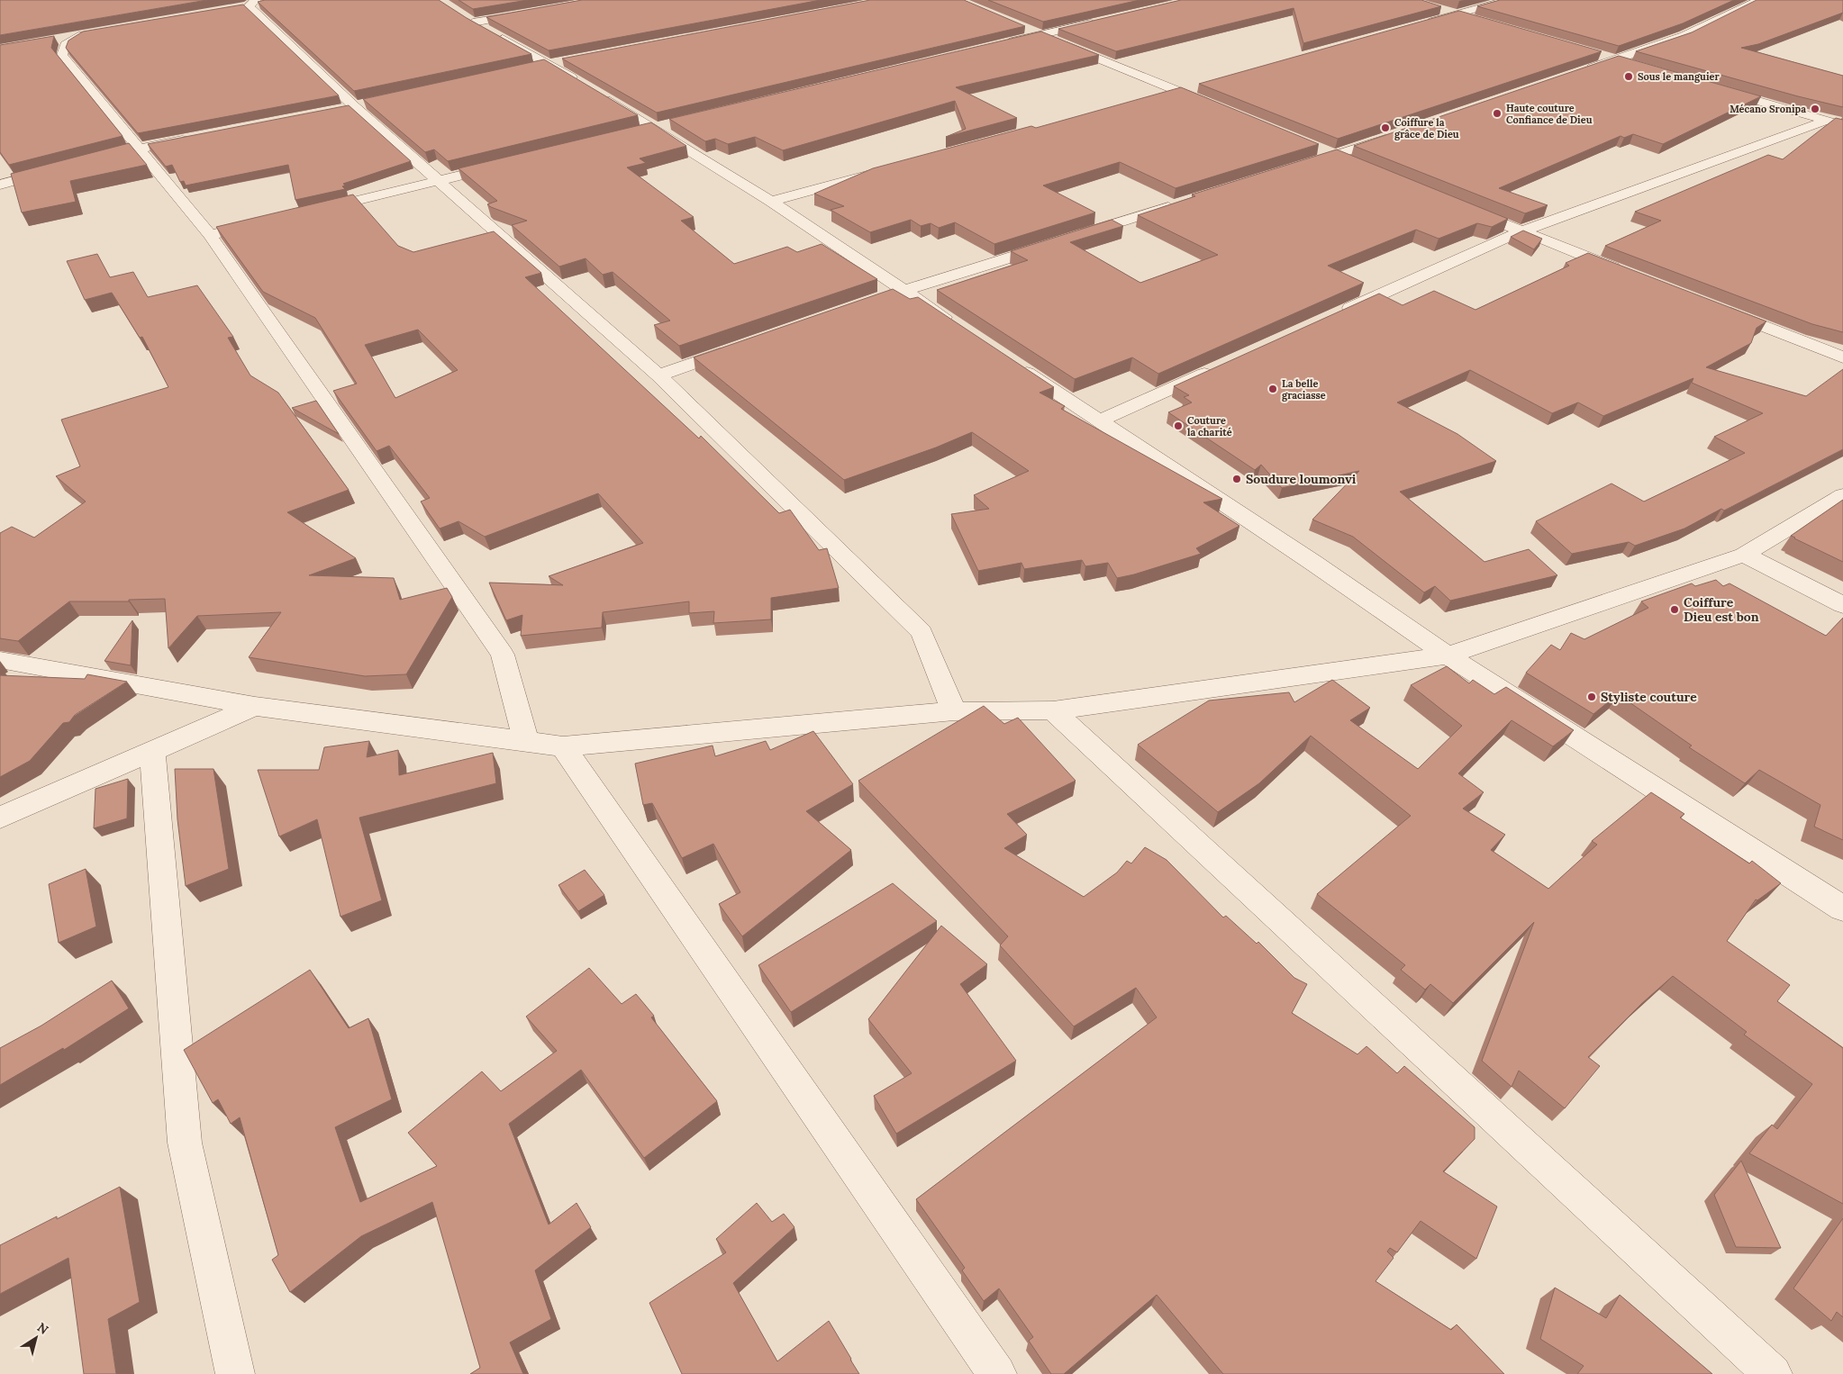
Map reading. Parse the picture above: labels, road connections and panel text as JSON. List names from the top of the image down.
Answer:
{
  "places": [
    "Sous le manguier",
    "Mécano Sronipa",
    "Haute couture Confiance de Dieu",
    "Coiffure la grâce de Dieu",
    "La belle graciasse",
    "Couture la charité",
    "Soudure loumonvi",
    "Coiffure Dieu est bon",
    "Styliste couture"
  ],
  "north": "top right"
}
